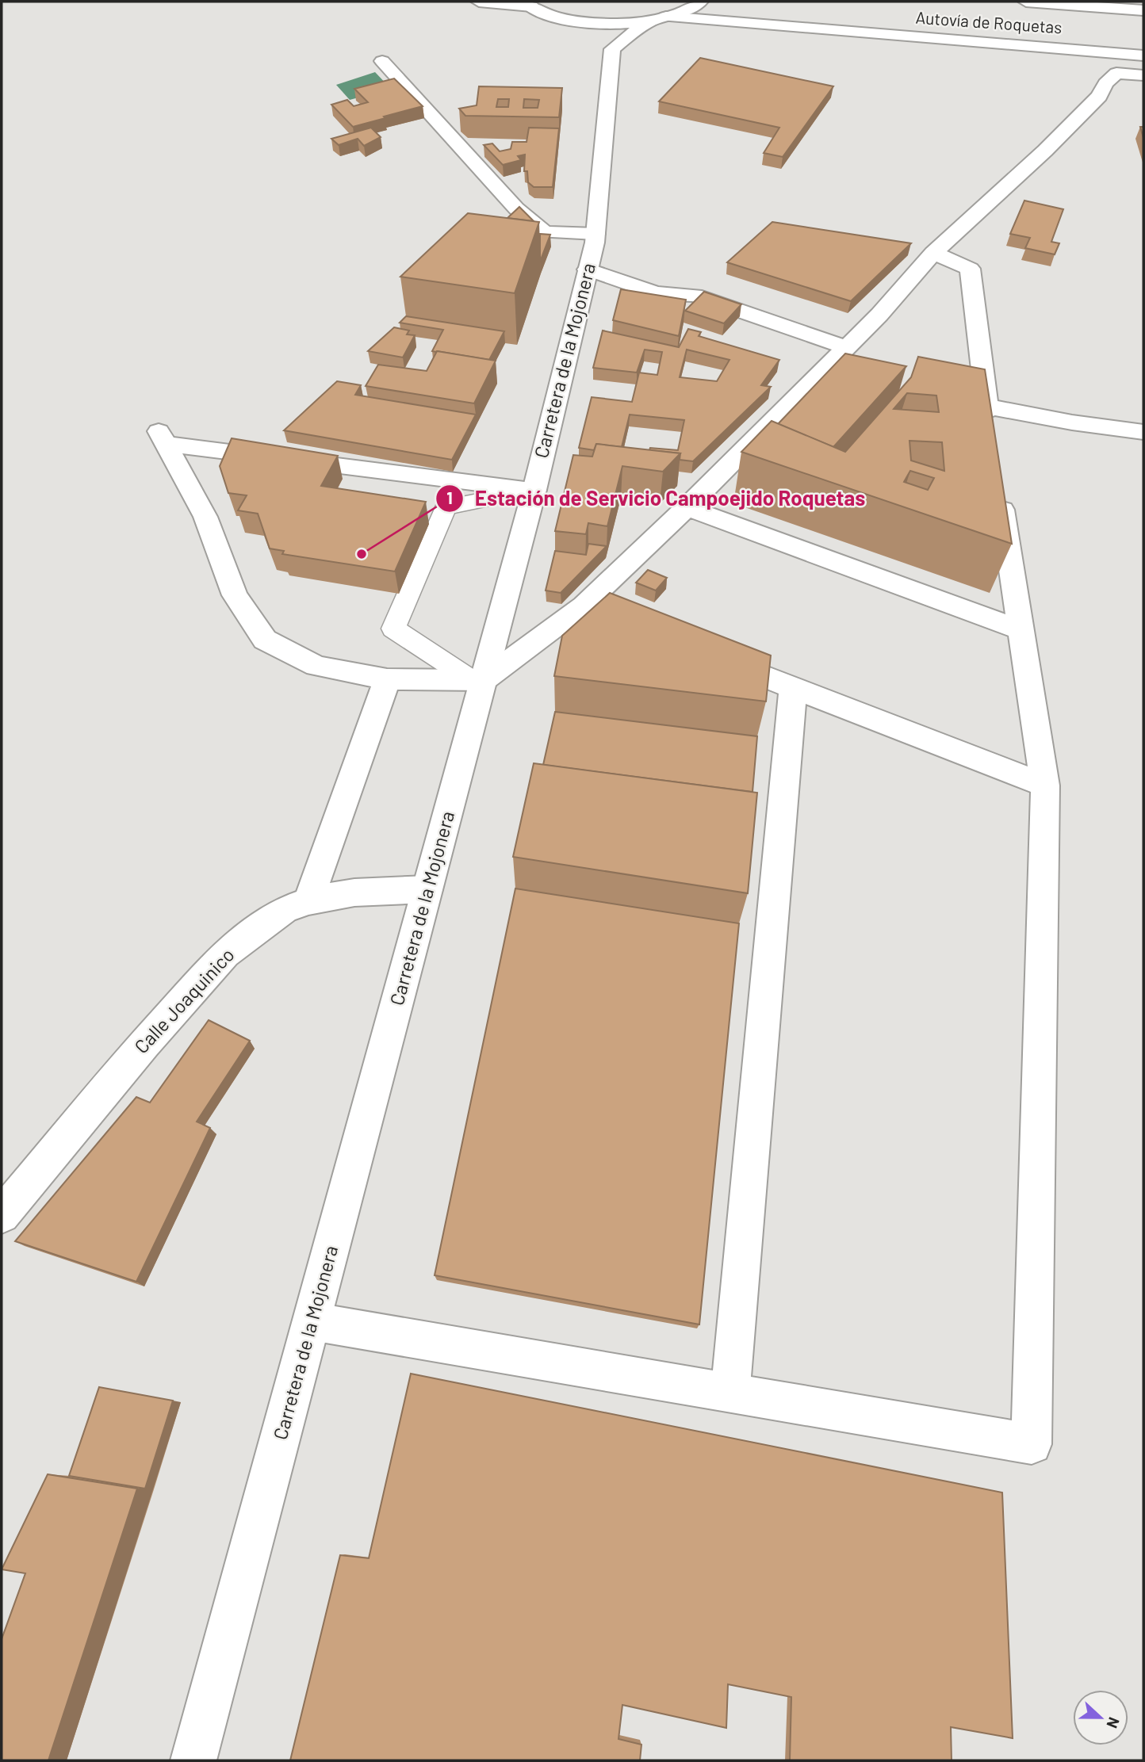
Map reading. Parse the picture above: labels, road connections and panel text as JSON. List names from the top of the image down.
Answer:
{
  "streets": {
    "main road": ["Autovía de Roquetas", "Carretera de la Mojonera", "Calle Joaquinico"]
  },
  "crossings": [
    ["Carretera de la Mojonera", "Calle Joaquinico"]
  ],
  "places": ["Estación de Servicio Campoejido Roquetas"],
  "north": "right"
}
